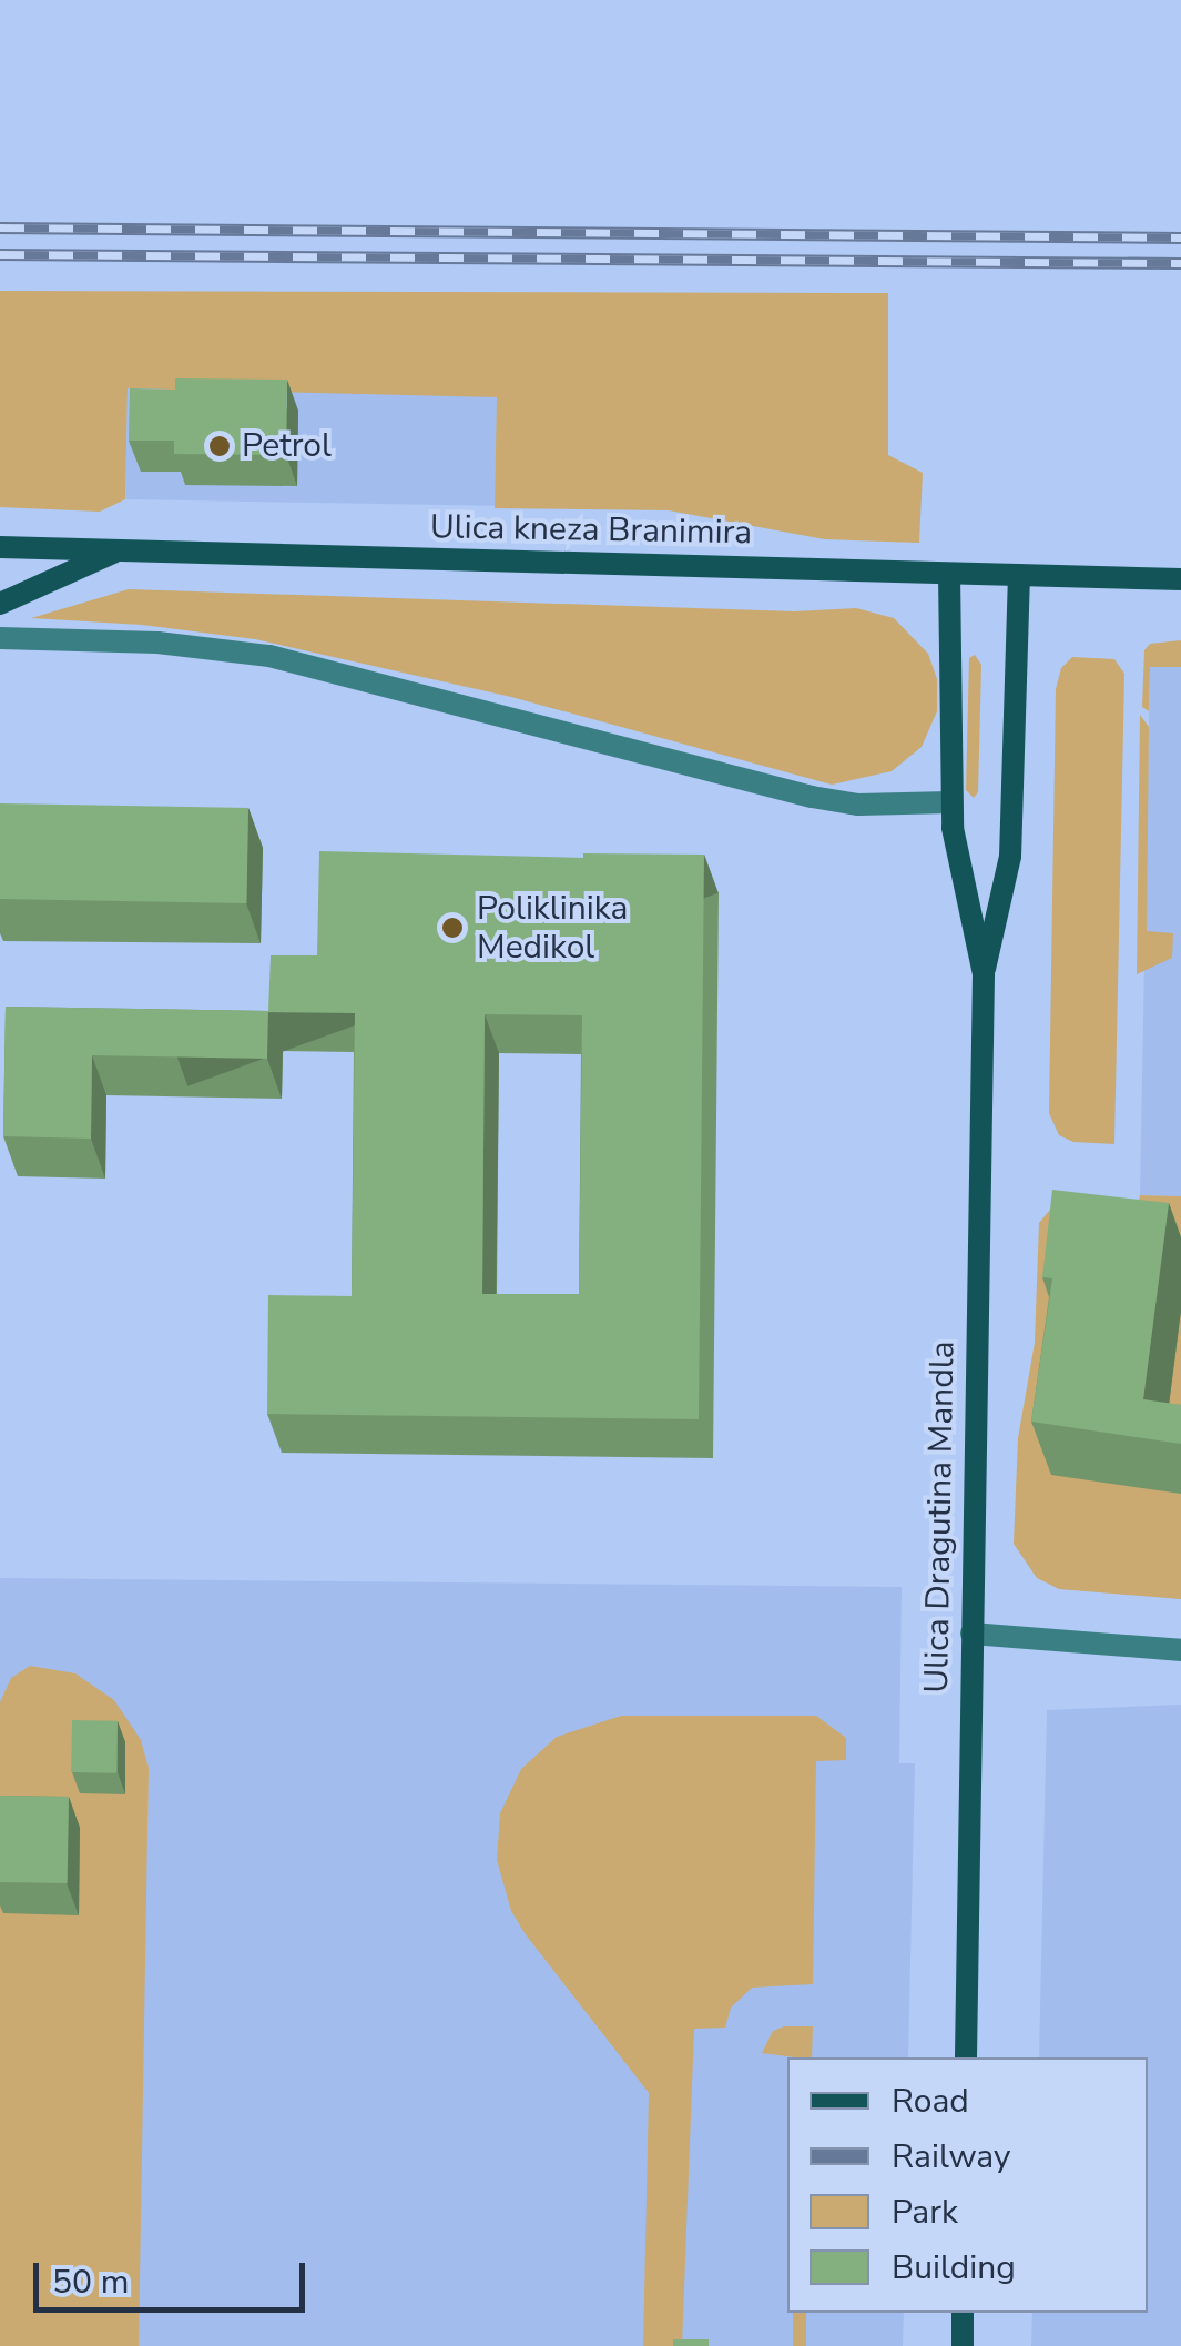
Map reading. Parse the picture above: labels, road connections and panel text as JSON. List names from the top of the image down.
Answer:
{
  "streets": {
    "main road": ["Ulica kneza Branimira", "Ulica Dragutina Mandla"]
  },
  "crossings": [
    ["Ulica kneza Branimira", "Ulica Dragutina Mandla"]
  ],
  "places": ["Petrol", "Poliklinika Medikol"],
  "legend": [
    "Road",
    "Railway",
    "Park",
    "Building"
  ],
  "scale_bar": "50 m"
}
